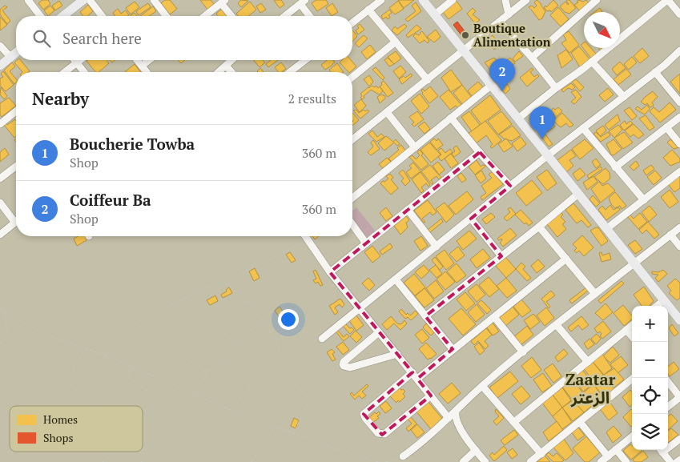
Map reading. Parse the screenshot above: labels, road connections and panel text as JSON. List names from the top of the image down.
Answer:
{
  "districts": ["Zaatar الزعتر"],
  "places": ["Boutique Alimentation"],
  "legend": ["Homes", "Shops"],
  "north": "bottom right",
  "page": {
    "search": "Search here",
    "pins": ["2", "1"],
    "heading": ["Nearby", "2 results"],
    "list": [
      {
        "mark": "1",
        "name": "Boucherie Towba",
        "note": "Shop",
        "value": "360 m"
      },
      {
        "mark": "2",
        "name": "Coiffeur Ba",
        "note": "Shop",
        "value": "360 m"
      }
    ],
    "map_buttons": ["+", "−"]
  }
}
